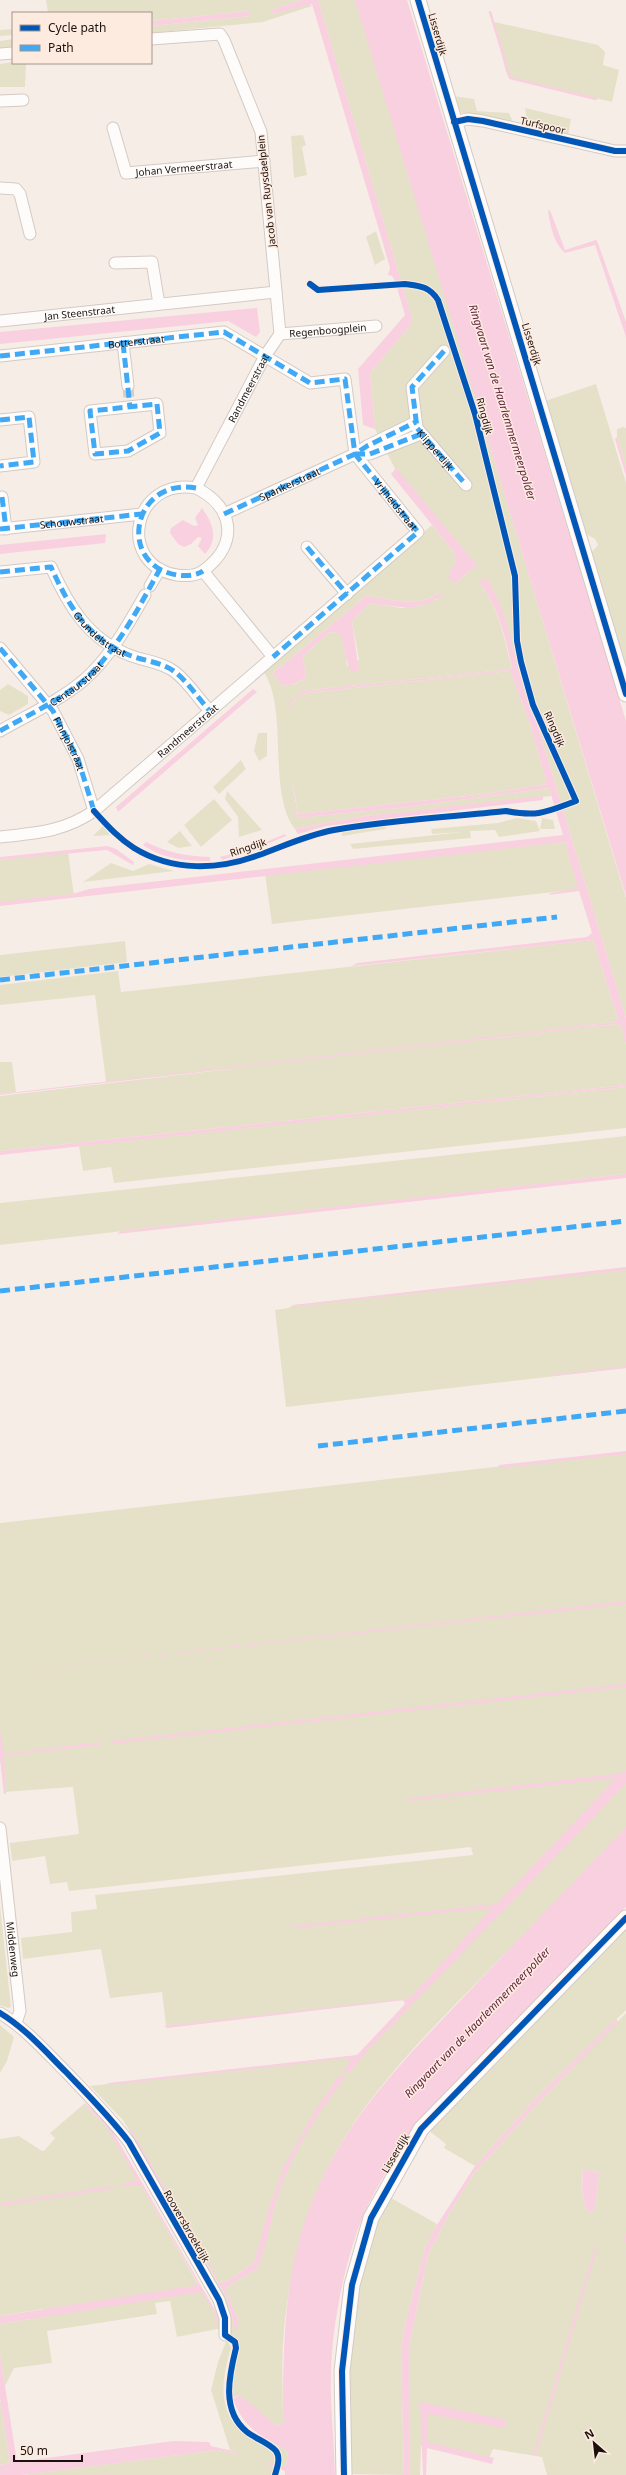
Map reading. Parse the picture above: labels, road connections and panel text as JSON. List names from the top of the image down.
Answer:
{
  "streets": {
    "street": [
      "Lisserdijk",
      "Turfspoor",
      "Johan Vermeerstraat",
      "Jacob van Ruysdaelplein",
      "Jan Steenstraat",
      "Regenboogplein",
      "Botterstraat",
      "Randmeerstraat",
      "Klipperdijk",
      "Spankerstraat",
      "Vrijheidstraat",
      "Schouwstraat",
      "Grundelstraat",
      "Centaurstraat",
      "Finnjolstraat",
      "Middenweg",
      "Rooversbroekdijk"
    ],
    "cycle path": ["Ringdijk"]
  },
  "crossings": [
    ["Lisserdijk", "Turfspoor"],
    ["Johan Vermeerstraat", "Jacob van Ruysdaelplein"],
    ["Jacob van Ruysdaelplein", "Jan Steenstraat"],
    ["Regenboogplein", "Randmeerstraat"],
    ["Botterstraat", "Randmeerstraat"],
    ["Randmeerstraat", "Spankerstraat"],
    ["Randmeerstraat", "Vrijheidstraat"],
    ["Randmeerstraat", "Schouwstraat"],
    ["Randmeerstraat", "Grundelstraat"],
    ["Randmeerstraat", "Centaurstraat"],
    ["Randmeerstraat", "Finnjolstraat"],
    ["Klipperdijk", "Spankerstraat"],
    ["Spankerstraat", "Vrijheidstraat"],
    ["Spankerstraat", "Schouwstraat"],
    ["Spankerstraat", "Centaurstraat"],
    ["Schouwstraat", "Centaurstraat"],
    ["Grundelstraat", "Centaurstraat"],
    ["Centaurstraat", "Finnjolstraat"],
    ["Middenweg", "Rooversbroekdijk"]
  ],
  "water": ["Ringvaart van de Haarlemmermeerpolder"],
  "legend": ["Cycle path", "Path"],
  "scale_bar": "50 m",
  "north": "top left"
}
